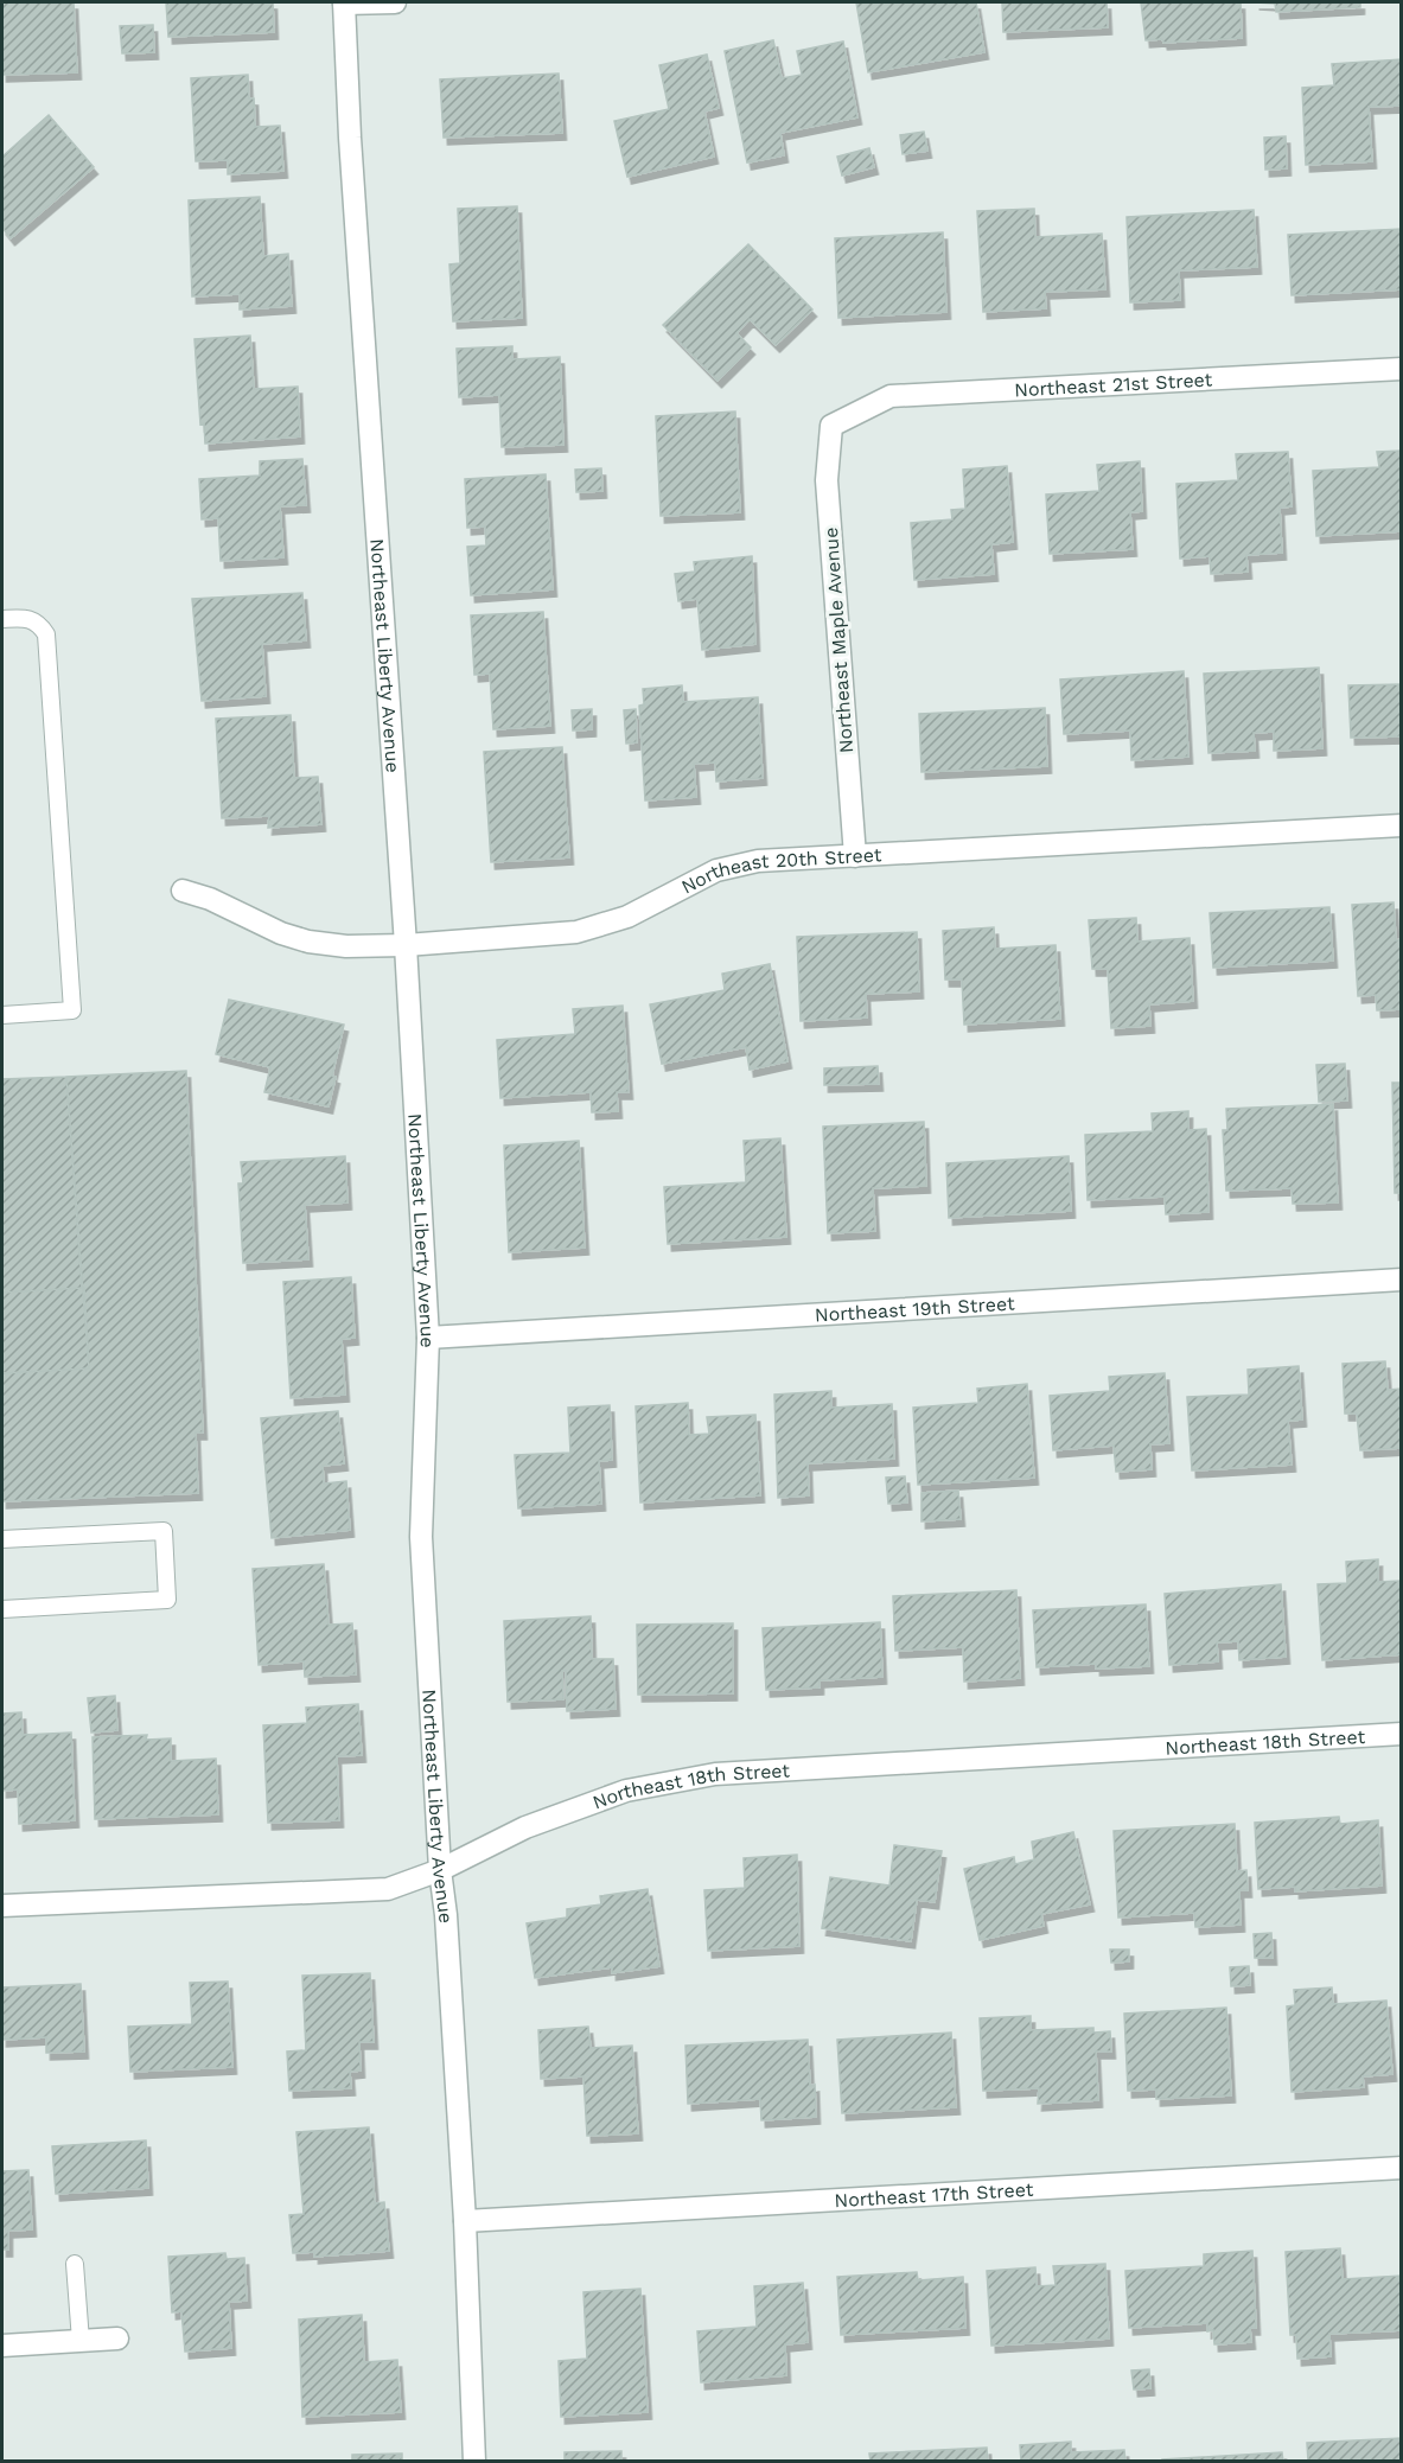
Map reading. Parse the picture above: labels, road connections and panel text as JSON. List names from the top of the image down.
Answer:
{
  "streets": {
    "street": [
      "Northeast 21st Street",
      "Northeast Maple Avenue",
      "Northeast Liberty Avenue",
      "Northeast 20th Street",
      "Northeast 19th Street",
      "Northeast 18th Street",
      "Northeast 17th Street"
    ]
  },
  "crossings": [
    ["Northeast 21st Street", "Northeast Maple Avenue"],
    ["Northeast Maple Avenue", "Northeast 20th Street"],
    ["Northeast Liberty Avenue", "Northeast 20th Street"],
    ["Northeast Liberty Avenue", "Northeast 19th Street"],
    ["Northeast Liberty Avenue", "Northeast 18th Street"],
    ["Northeast Liberty Avenue", "Northeast 17th Street"]
  ]
}
